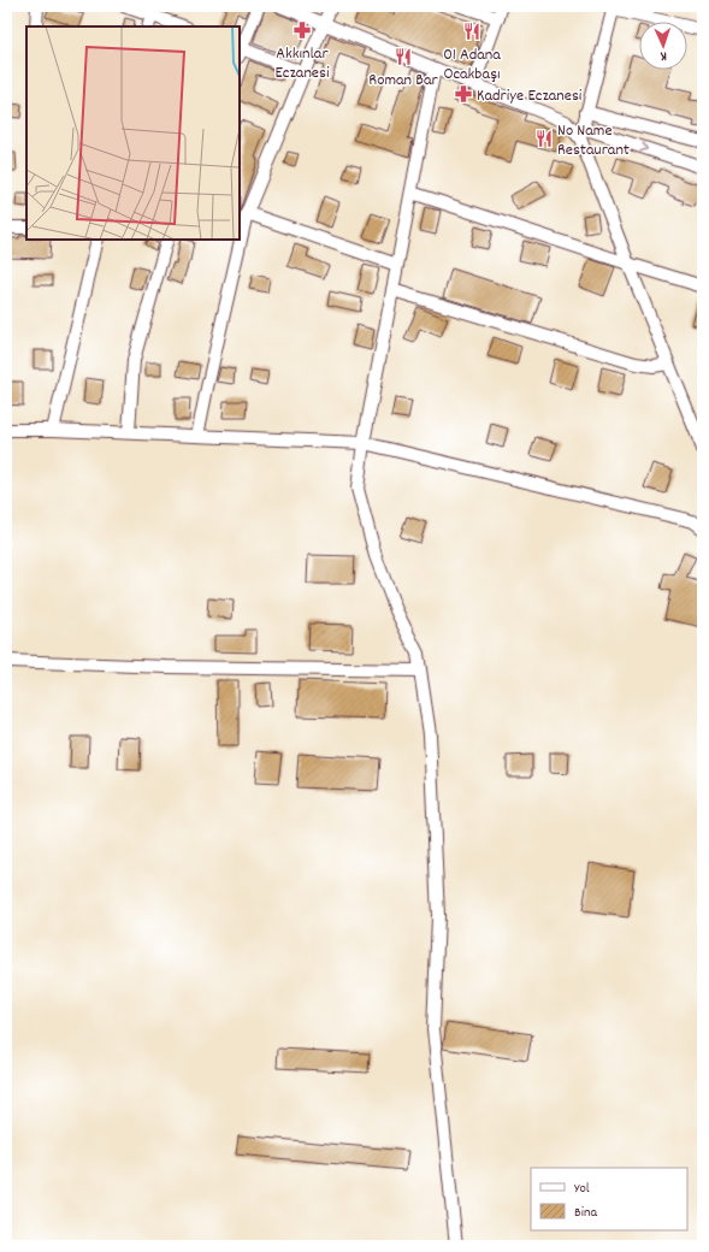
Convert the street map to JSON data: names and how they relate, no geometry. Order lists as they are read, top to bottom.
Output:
{
  "places": {
    "pharmacy": ["Akkınlar Eczanesi", "Kadriye Eczanesi"],
    "restaurant": ["01 Adana Ocakbaşı", "Roman Bar", "No Name Restaurant"]
  },
  "legend": ["Yol", "Bina"],
  "north": "bottom"
}
